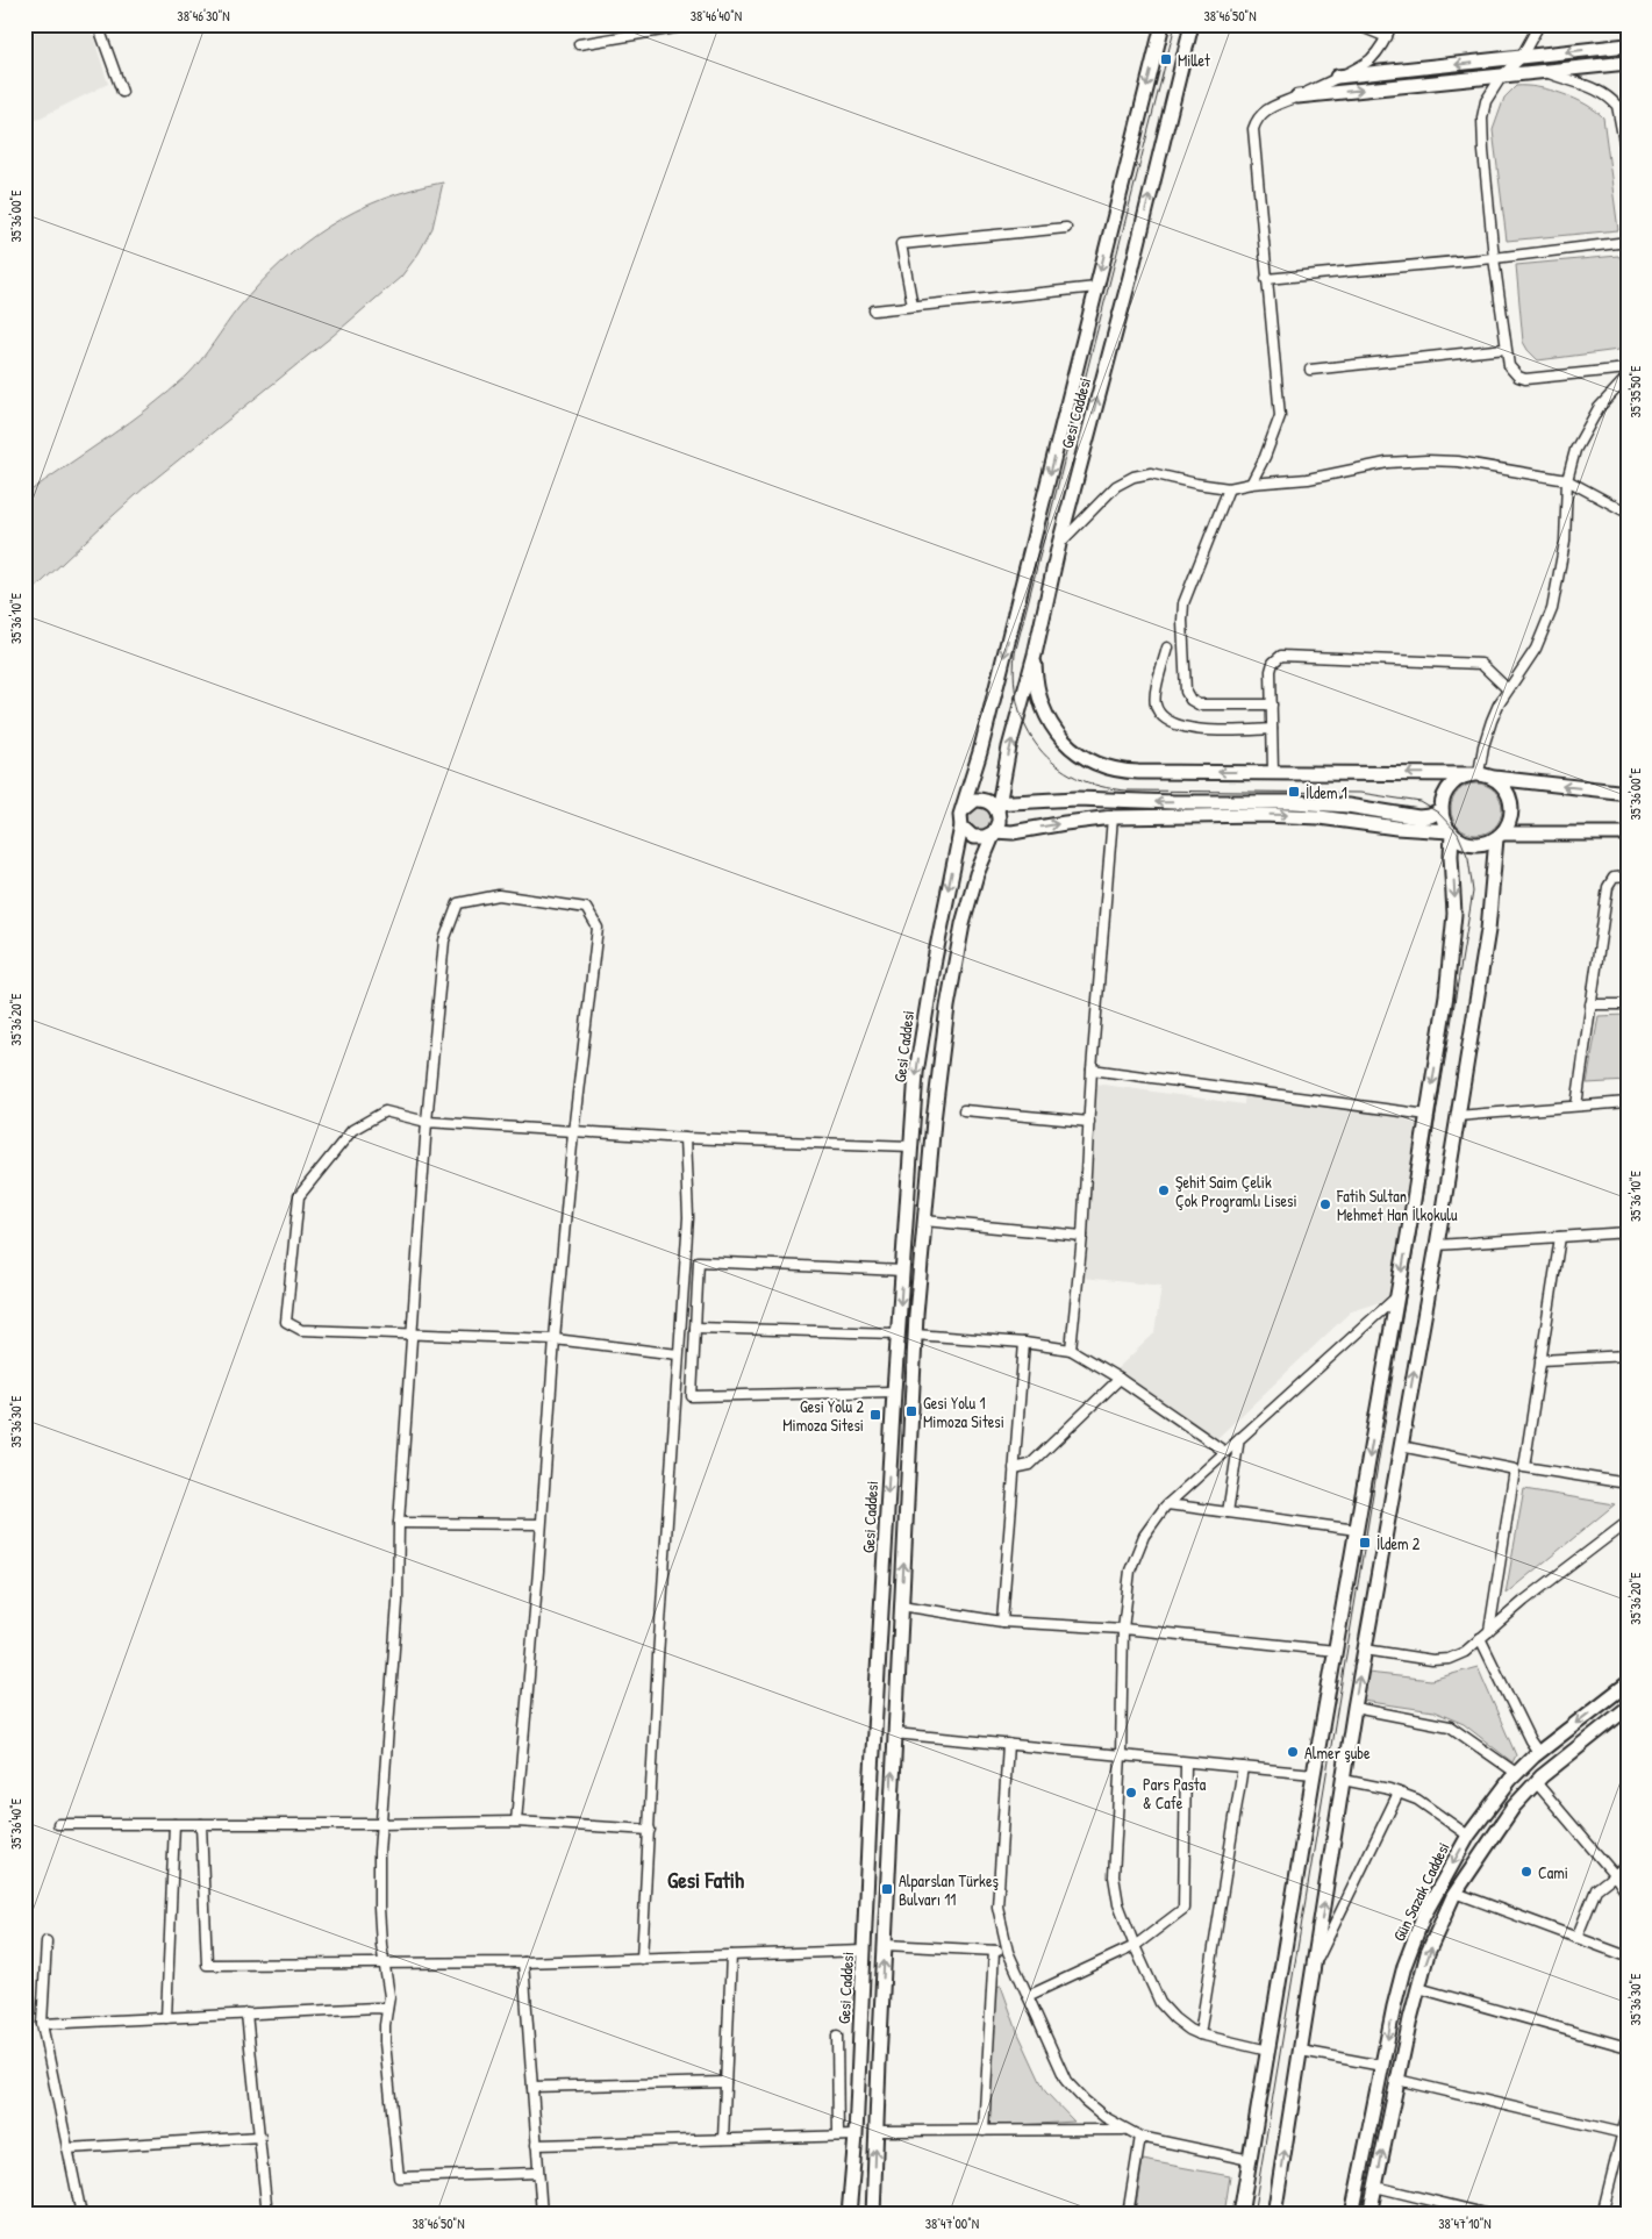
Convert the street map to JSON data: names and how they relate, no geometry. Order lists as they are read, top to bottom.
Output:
{
  "streets": {
    "street": ["Gesi Caddesi", "Gün Sazak Caddesi"]
  },
  "districts": ["Gesi Fatih"],
  "places": {
    "transit": [
      "Millet",
      "İldem 1",
      "Gesi Yolu 1 Mimoza Sitesi",
      "Gesi Yolu 2 Mimoza Sitesi",
      "İldem 2",
      "Alparslan Türkeş Bulvarı 11"
    ],
    "other": [
      "Şehit Saim Çelik Çok Programlı Lisesi",
      "Fatih Sultan Mehmet Han İlkokulu",
      "Almer şube",
      "Pars Pasta & Cafe",
      "Cami"
    ]
  },
  "coordinates": [
    "38°46'30\"N",
    "38°46'40\"N",
    "38°46'50\"N",
    "35°36'00\"E",
    "35°35'50\"E",
    "35°36'10\"E",
    "35°36'20\"E",
    "35°36'30\"E",
    "35°36'40\"E",
    "38°47'00\"N",
    "38°47'10\"N"
  ]
}
